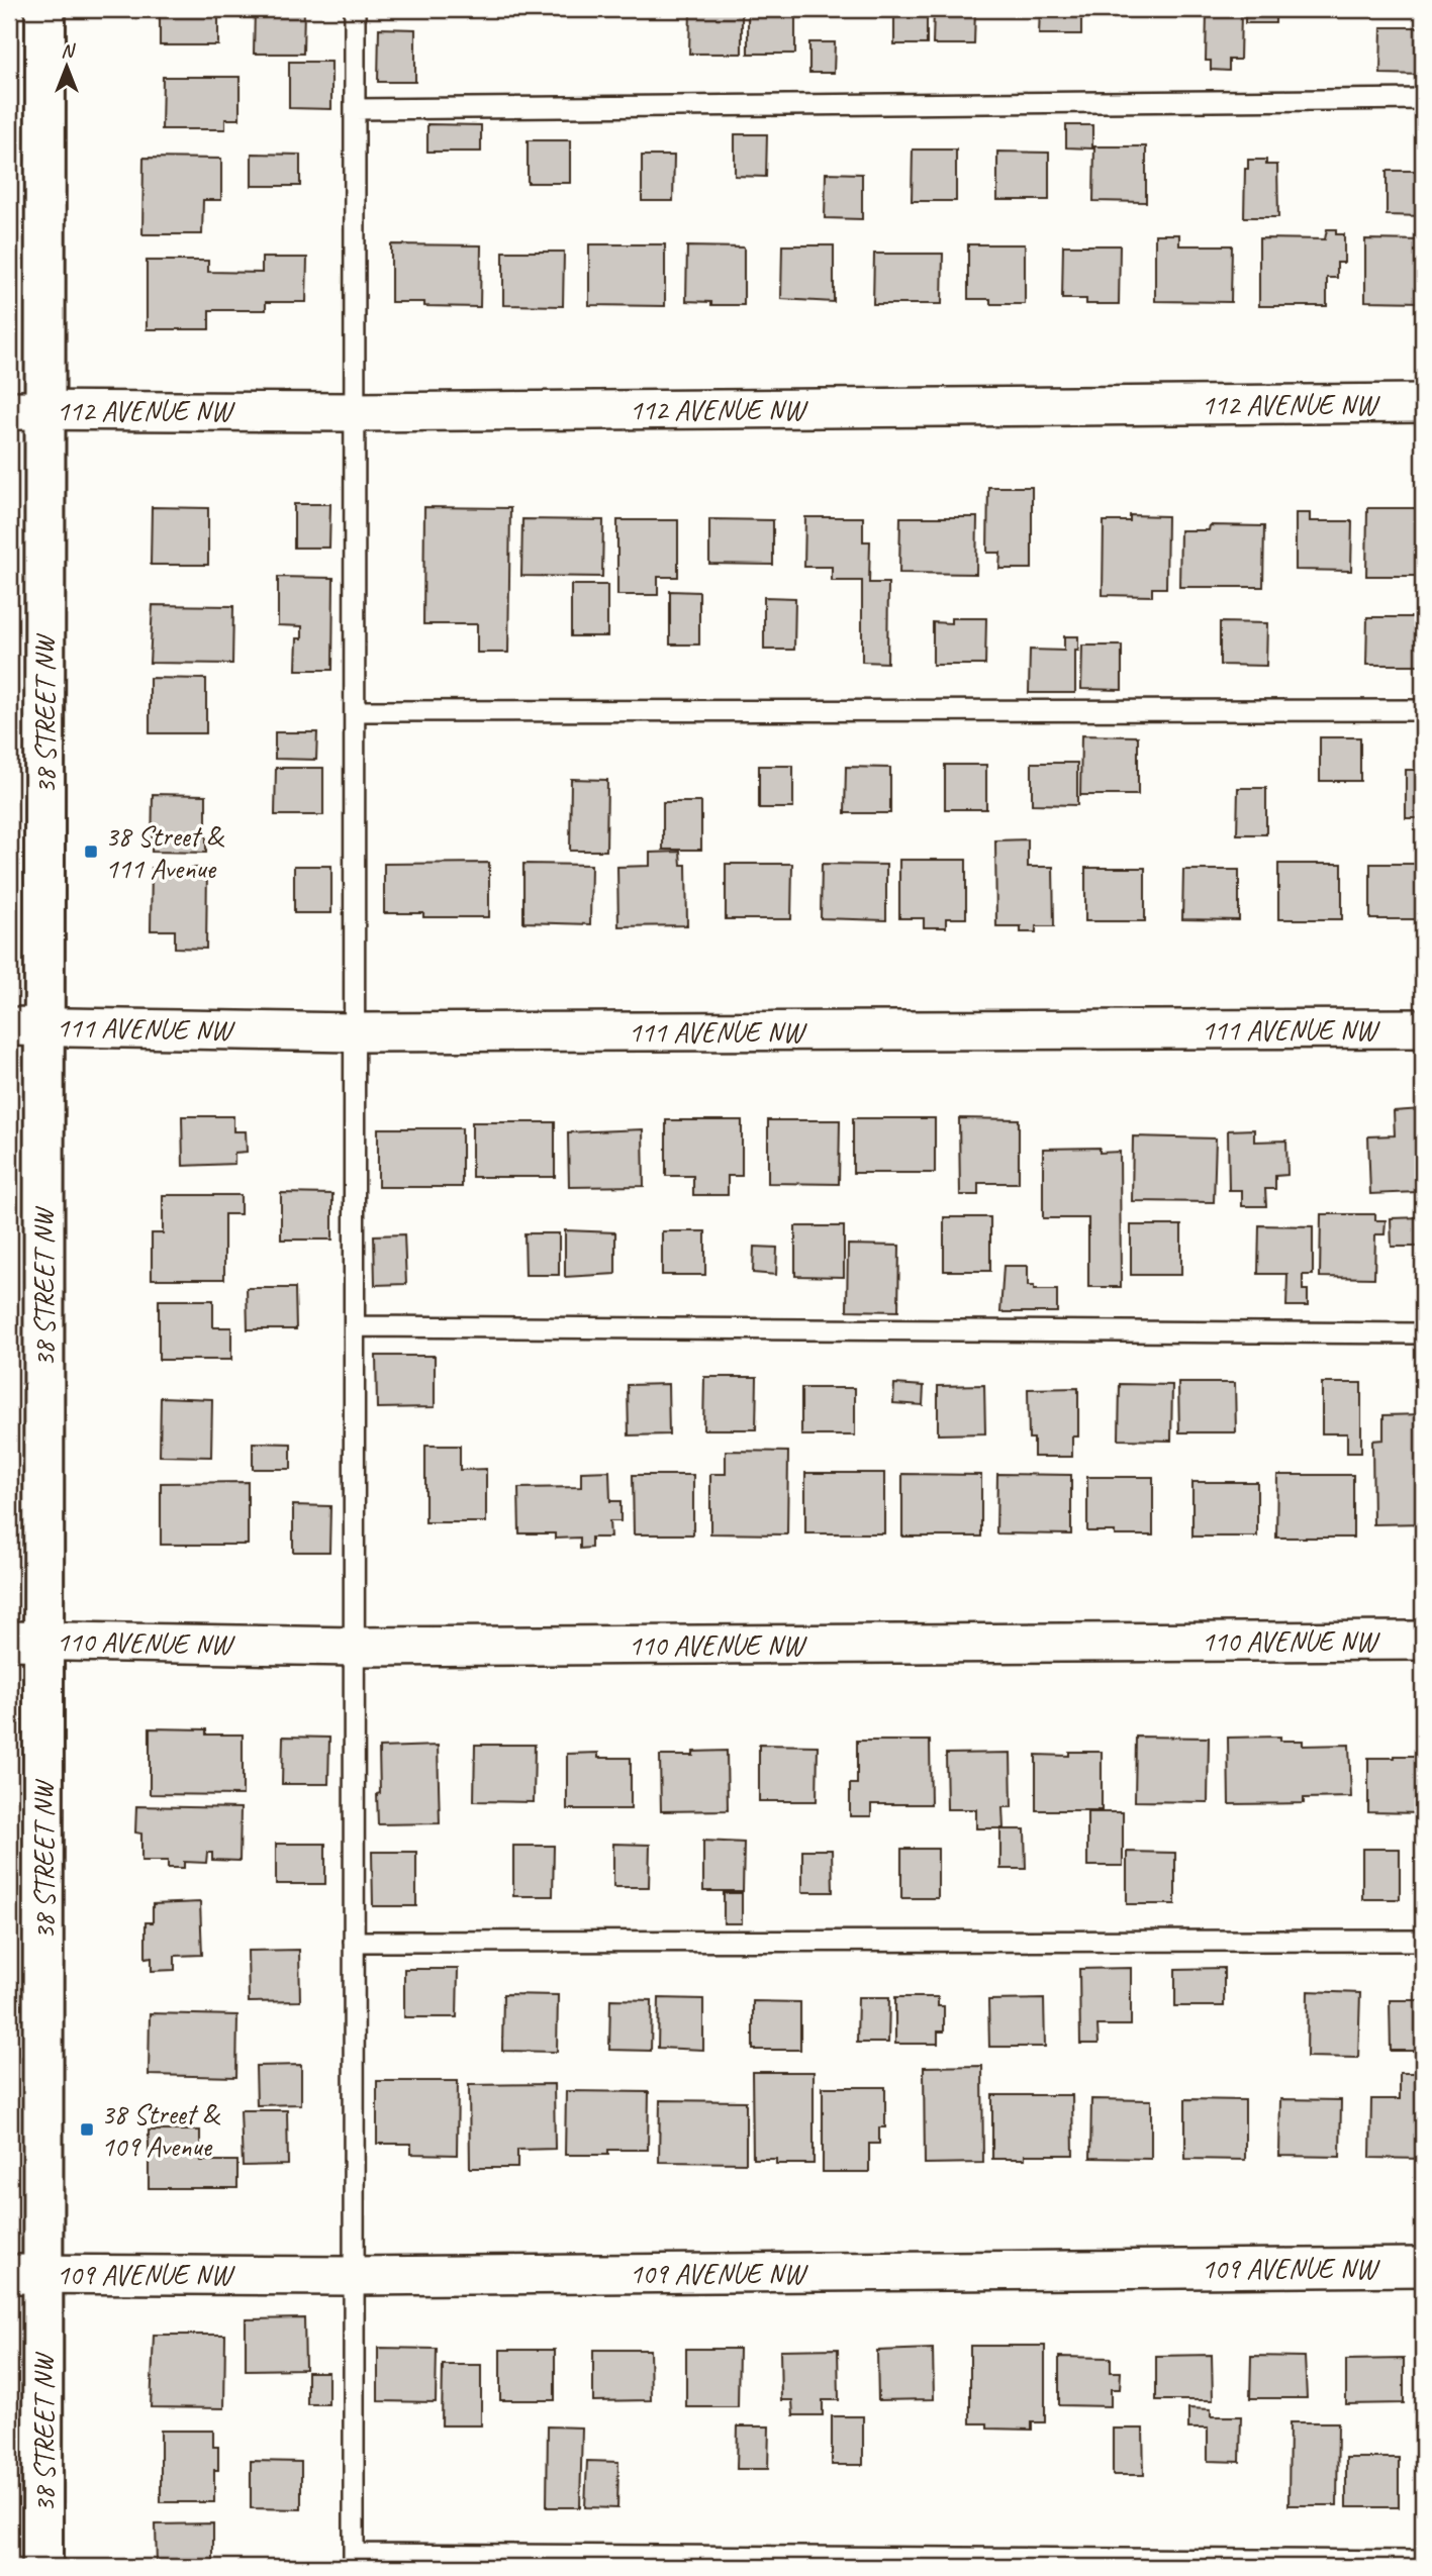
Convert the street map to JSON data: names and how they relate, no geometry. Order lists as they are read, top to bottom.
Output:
{
  "streets": {
    "street": [
      "112 AVENUE NW",
      "38 STREET NW",
      "111 AVENUE NW",
      "110 AVENUE NW",
      "109 AVENUE NW"
    ]
  },
  "crossings": [
    ["112 AVENUE NW", "38 STREET NW"],
    ["38 STREET NW", "111 AVENUE NW"],
    ["38 STREET NW", "110 AVENUE NW"],
    ["38 STREET NW", "109 AVENUE NW"]
  ],
  "places": {
    "transit": ["38 Street & 111 Avenue", "38 Street & 109 Avenue"]
  },
  "north": "top"
}
